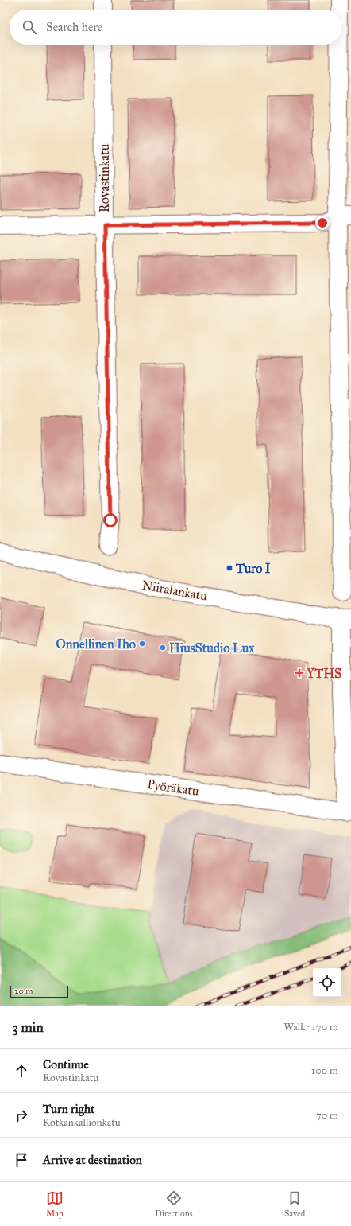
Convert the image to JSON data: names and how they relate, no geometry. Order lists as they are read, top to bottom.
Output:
{
  "streets": {
    "street": ["Rovastinkatu", "Niiralankatu", "Pyöräkatu"]
  },
  "crossings": [
    ["Niiralankatu", "Pyöräkatu"]
  ],
  "places": {
    "transit": ["Turo I"],
    "other": ["Onnellinen Iho", "HiusStudio Lux"],
    "health": ["YTHS"]
  },
  "scale_bar": "20 m",
  "page": {
    "search": "Search here",
    "scale": "20 m",
    "heading": ["3 min", "Walk · 170 m"],
    "list": [
      ["Continue", "Rovastinkatu", "100 m"],
      ["Turn right", "Kotkankallionkatu", "70 m"],
      "Arrive at destination"
    ],
    "nav": ["Map", "Directions", "Saved"]
  }
}
